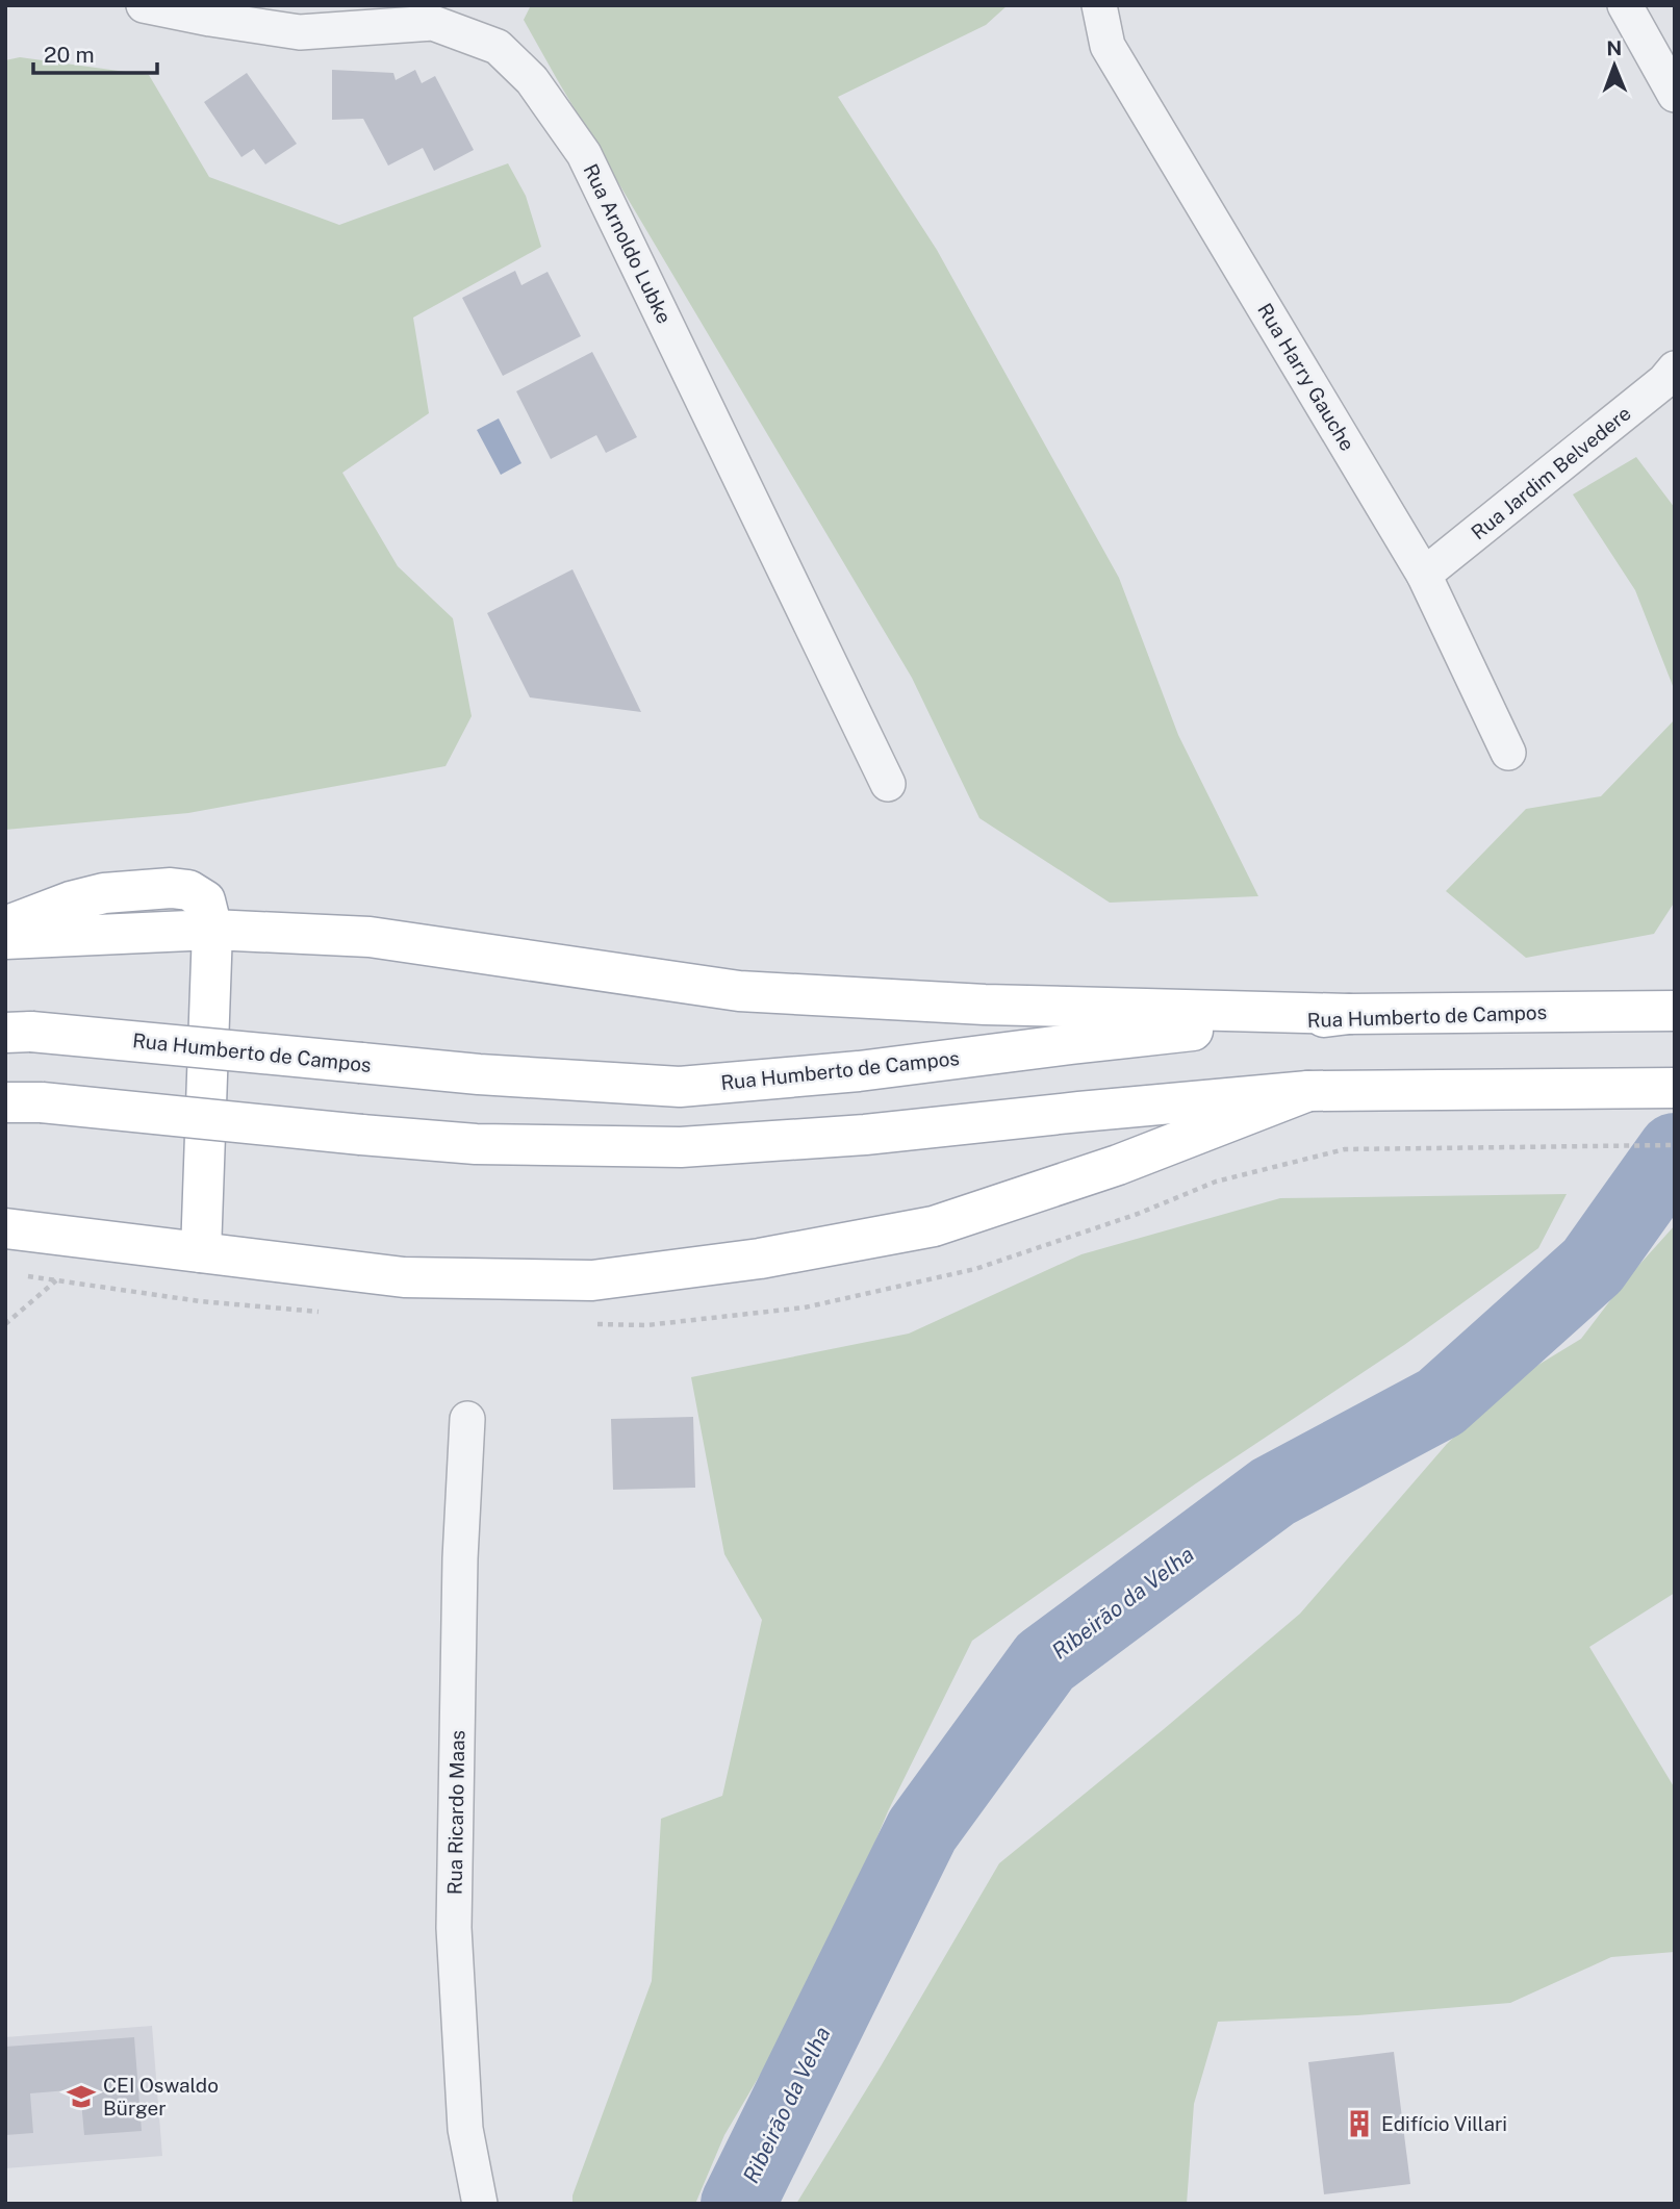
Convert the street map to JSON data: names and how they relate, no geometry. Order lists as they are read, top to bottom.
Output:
{
  "streets": {
    "main road": ["Rua Humberto de Campos"],
    "street": [
      "Rua Arnoldo Lubke",
      "Rua Harry Gauche",
      "Rua Jardim Belvedere",
      "Rua Ricardo Maas"
    ]
  },
  "crossings": [
    ["Rua Harry Gauche", "Rua Jardim Belvedere"]
  ],
  "water": ["Ribeirão da Velha"],
  "places": {
    "school or university": ["CEI Oswaldo Bürger"],
    "building": ["Edifício Villari"]
  },
  "scale_bar": "20 m",
  "north": "top"
}
